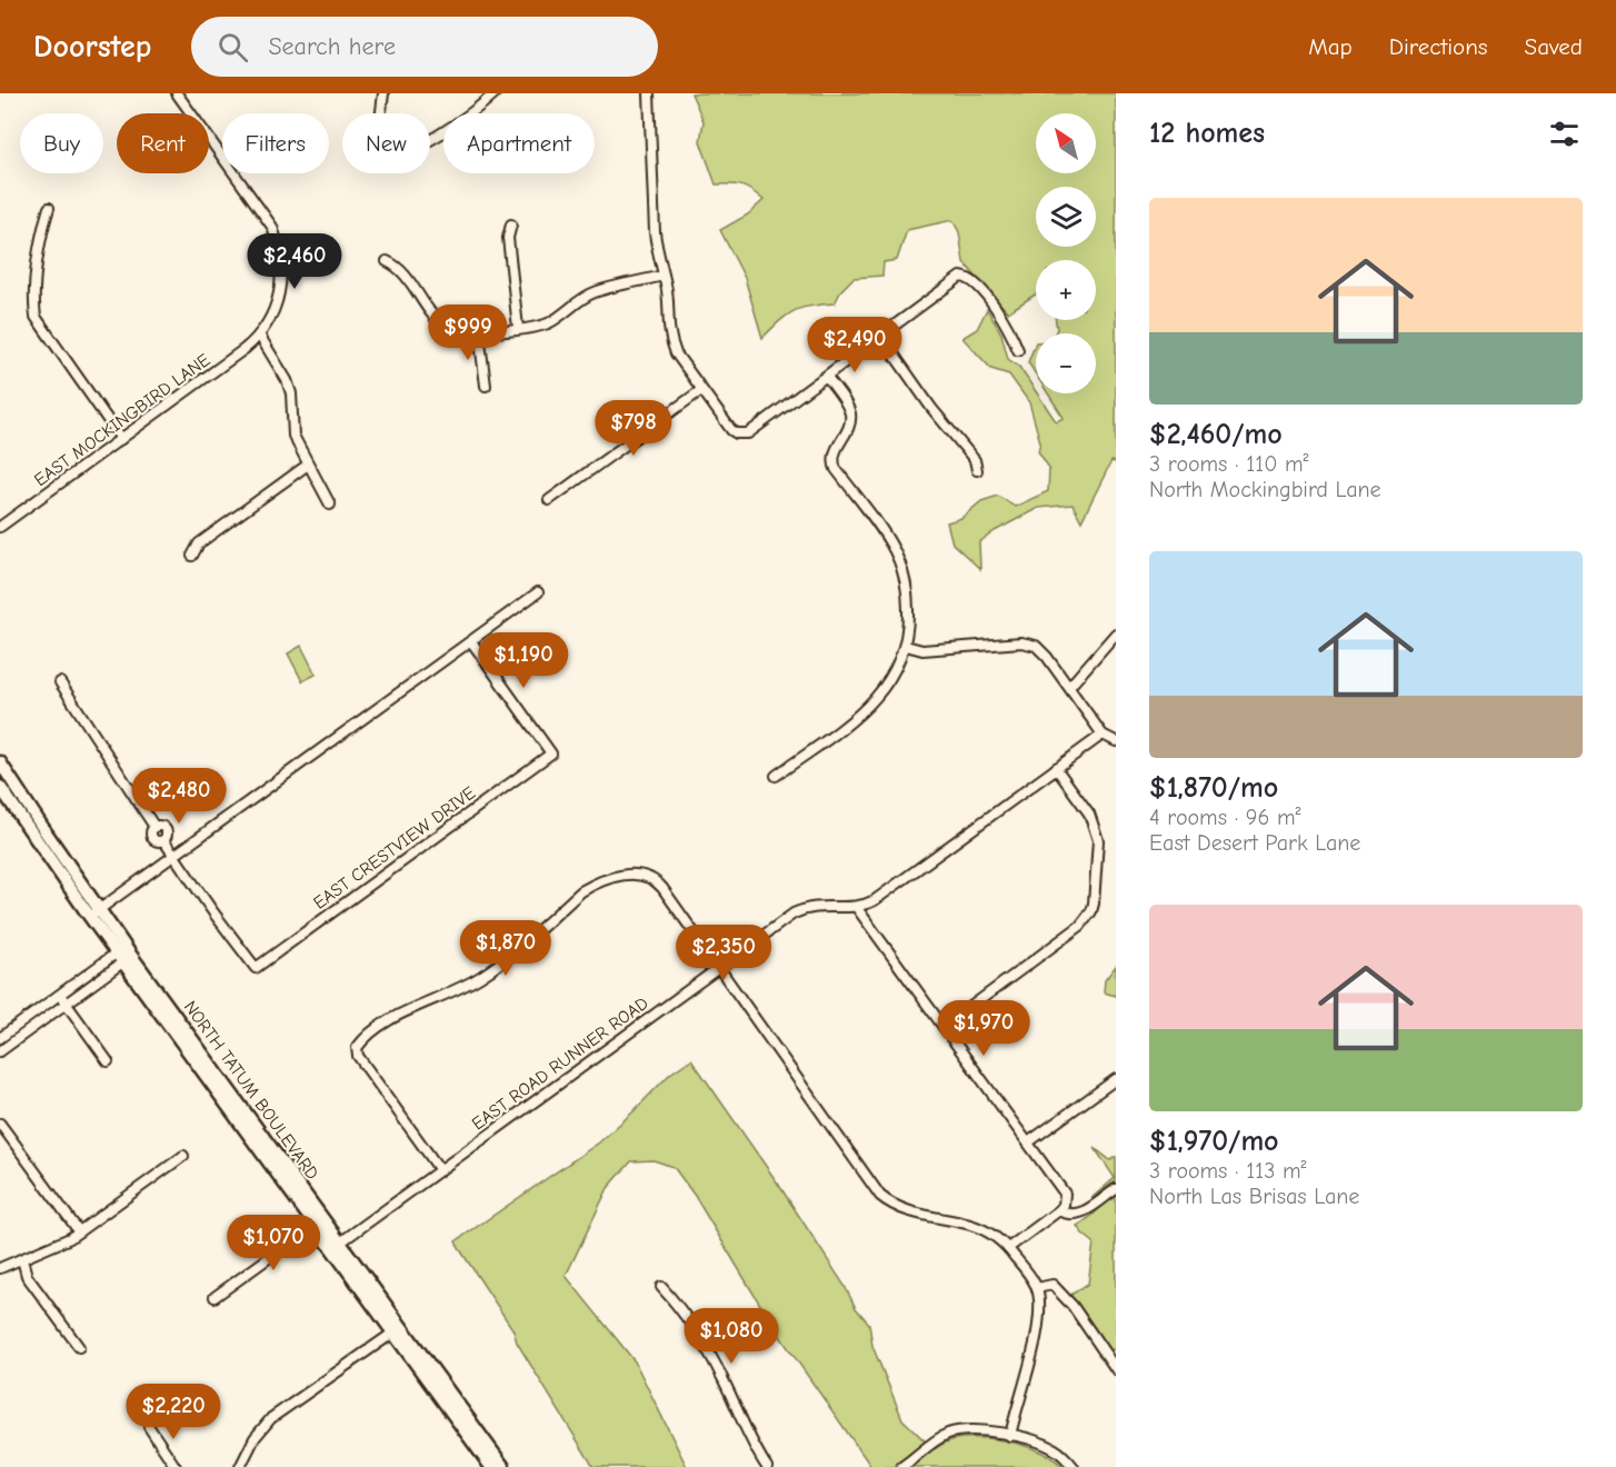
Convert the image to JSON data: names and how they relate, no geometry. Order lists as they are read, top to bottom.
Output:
{
  "streets": {
    "main road": ["NORTH TATUM BOULEVARD"],
    "street": ["EAST MOCKINGBIRD LANE", "EAST CRESTVIEW DRIVE", "EAST ROAD RUNNER ROAD"]
  },
  "crossings": [
    ["EAST ROAD RUNNER ROAD", "NORTH TATUM BOULEVARD"]
  ],
  "north": "top left",
  "page": {
    "header": "Doorstep",
    "search": "Search here",
    "nav": ["Map", "Directions", "Saved"],
    "heading": "12 homes",
    "map_buttons": ["+", "−"],
    "chip": [
      "Buy",
      "Rent",
      "Filters",
      "New",
      "Apartment"
    ],
    "list": [
      {
        "name": "$2,460/mo",
        "note": "3 rooms · 110 m² · North Mockingbird Lane"
      },
      {
        "name": "$1,870/mo",
        "note": "4 rooms · 96 m² · East Desert Park Lane"
      },
      {
        "name": "$1,970/mo",
        "note": "3 rooms · 113 m² · North Las Brisas Lane"
      }
    ],
    "price": [
      "$2,460",
      "$999",
      "$2,490",
      "$798",
      "$1,190",
      "$2,480",
      "$1,870",
      "$2,350",
      "$1,970",
      "$1,070",
      "$1,080",
      "$2,220"
    ]
  }
}
